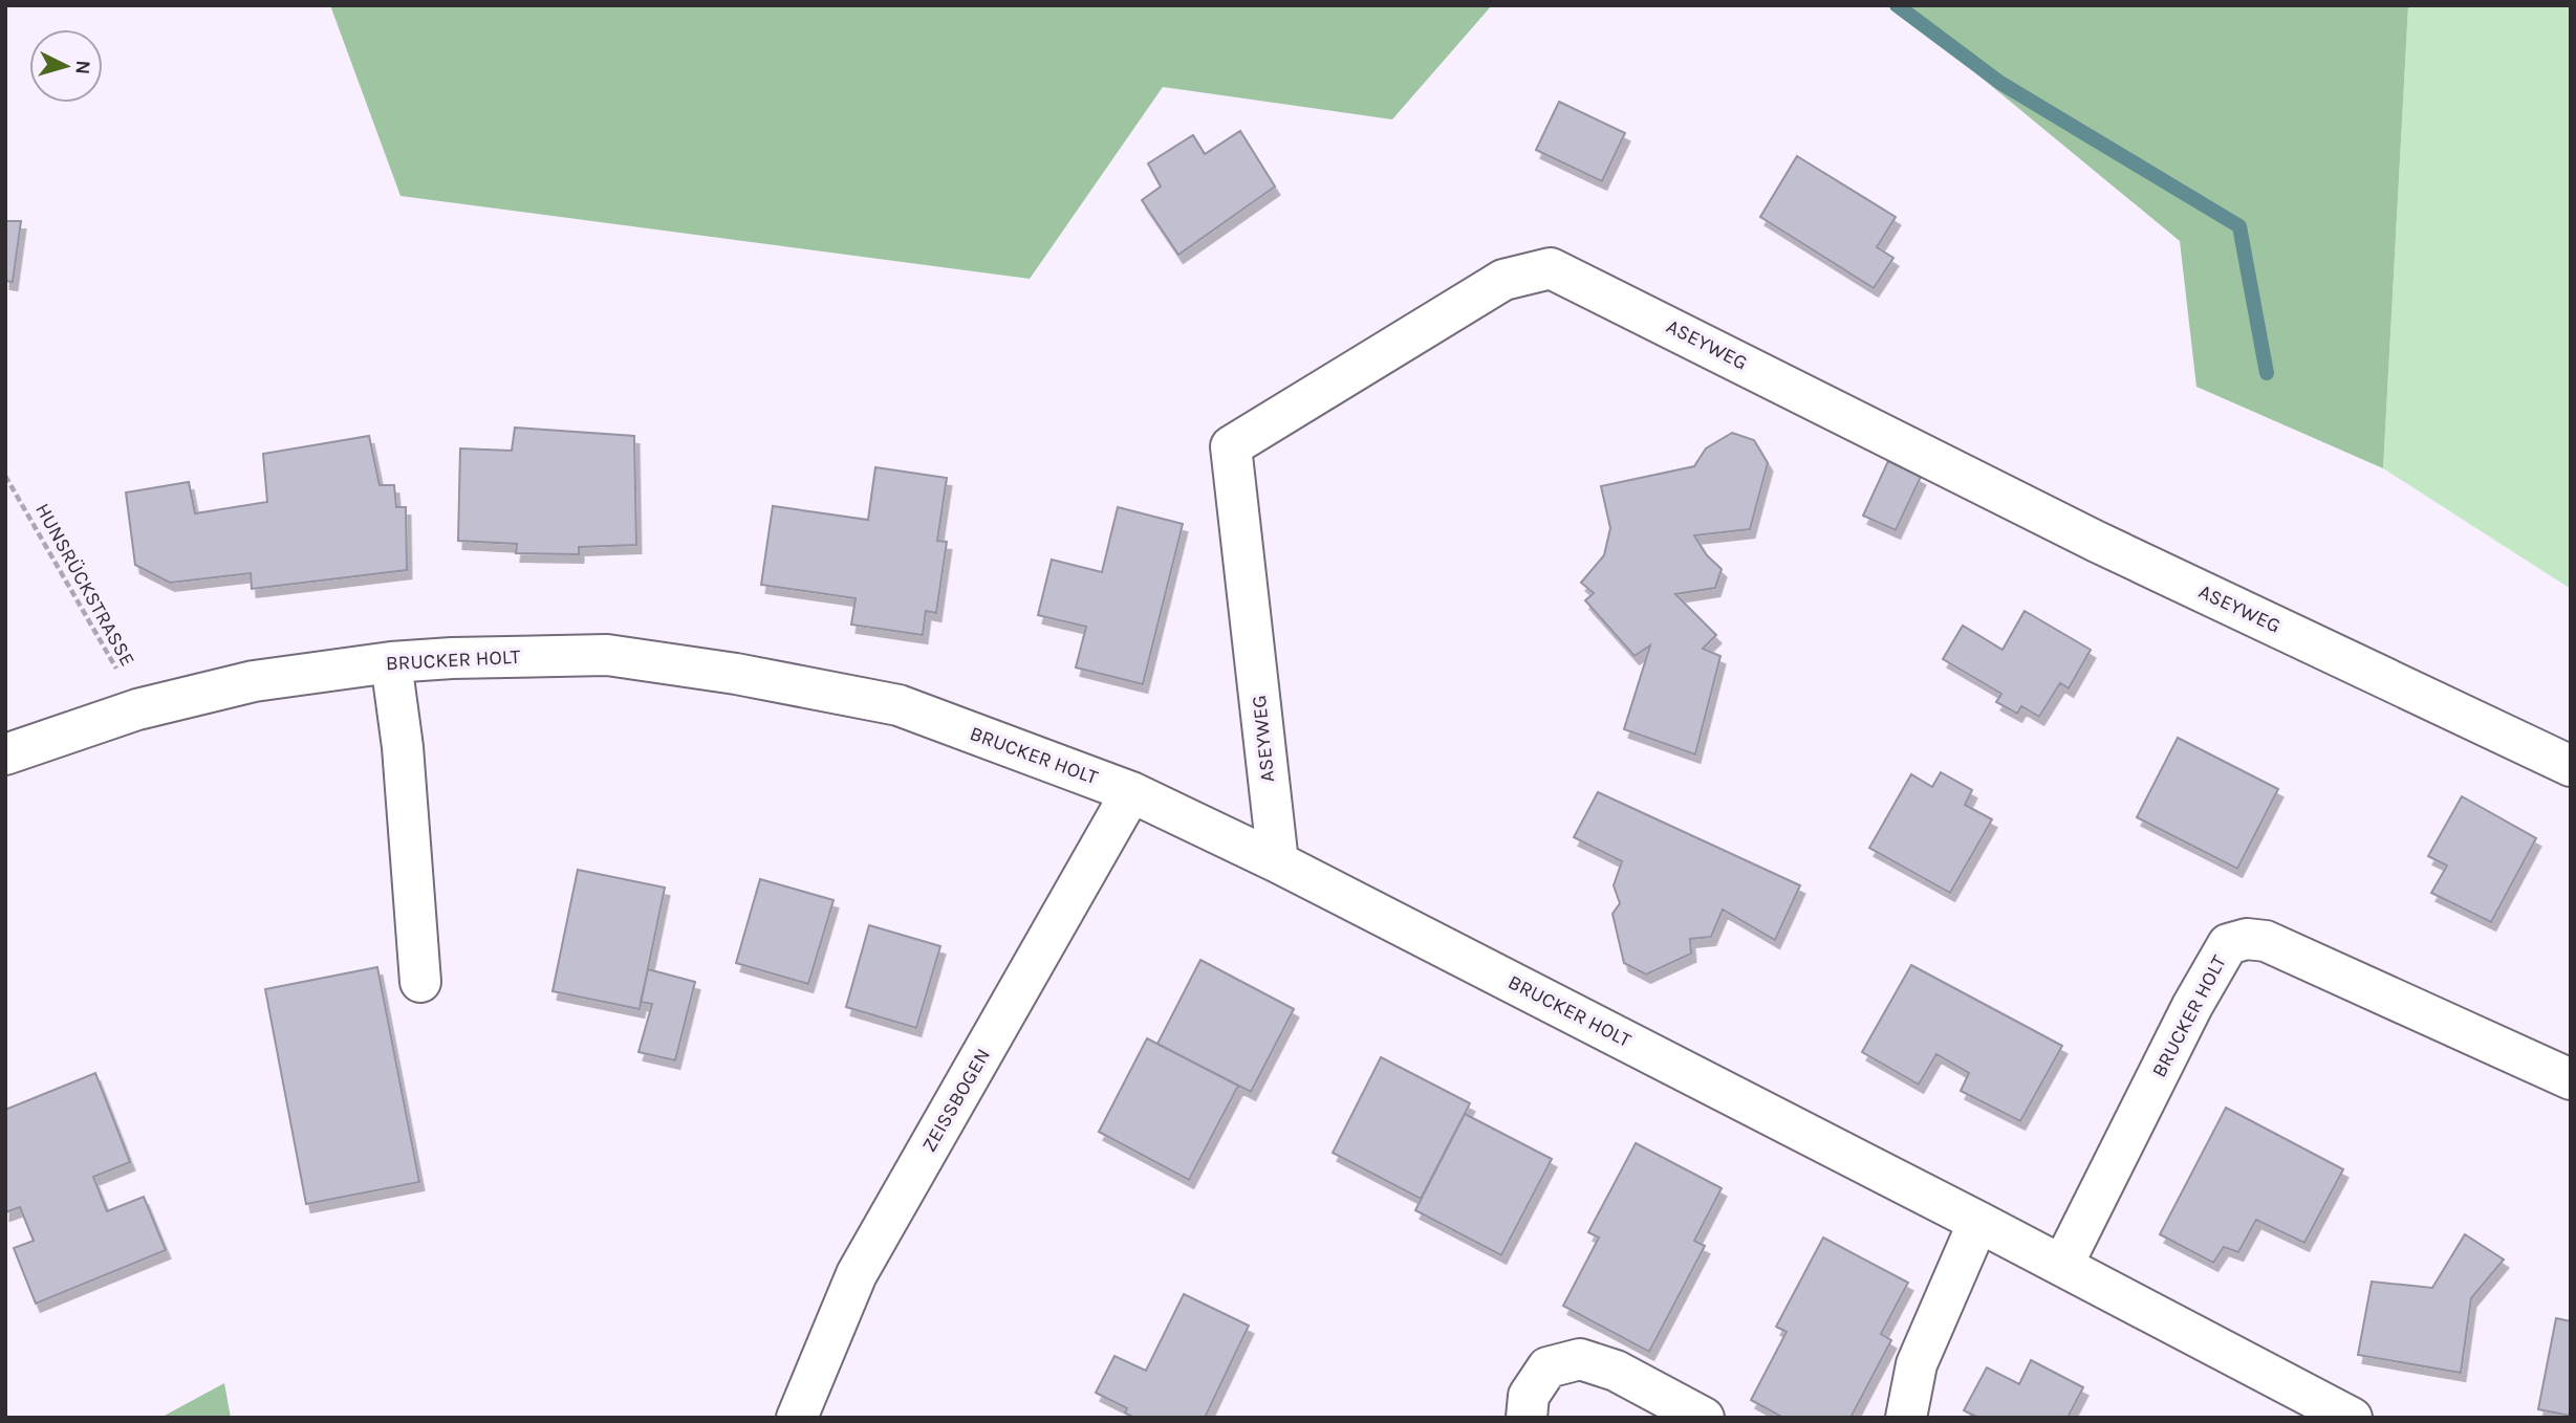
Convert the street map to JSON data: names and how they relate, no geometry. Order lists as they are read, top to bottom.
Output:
{
  "streets": {
    "street": ["ASEYWEG", "BRUCKER HOLT", "ZEISSBOGEN"],
    "path": ["HUNSRÜCKSTRASSE"]
  },
  "crossings": [
    ["ASEYWEG", "BRUCKER HOLT"],
    ["HUNSRÜCKSTRASSE", "BRUCKER HOLT"],
    ["BRUCKER HOLT", "ZEISSBOGEN"]
  ],
  "north": "right"
}
